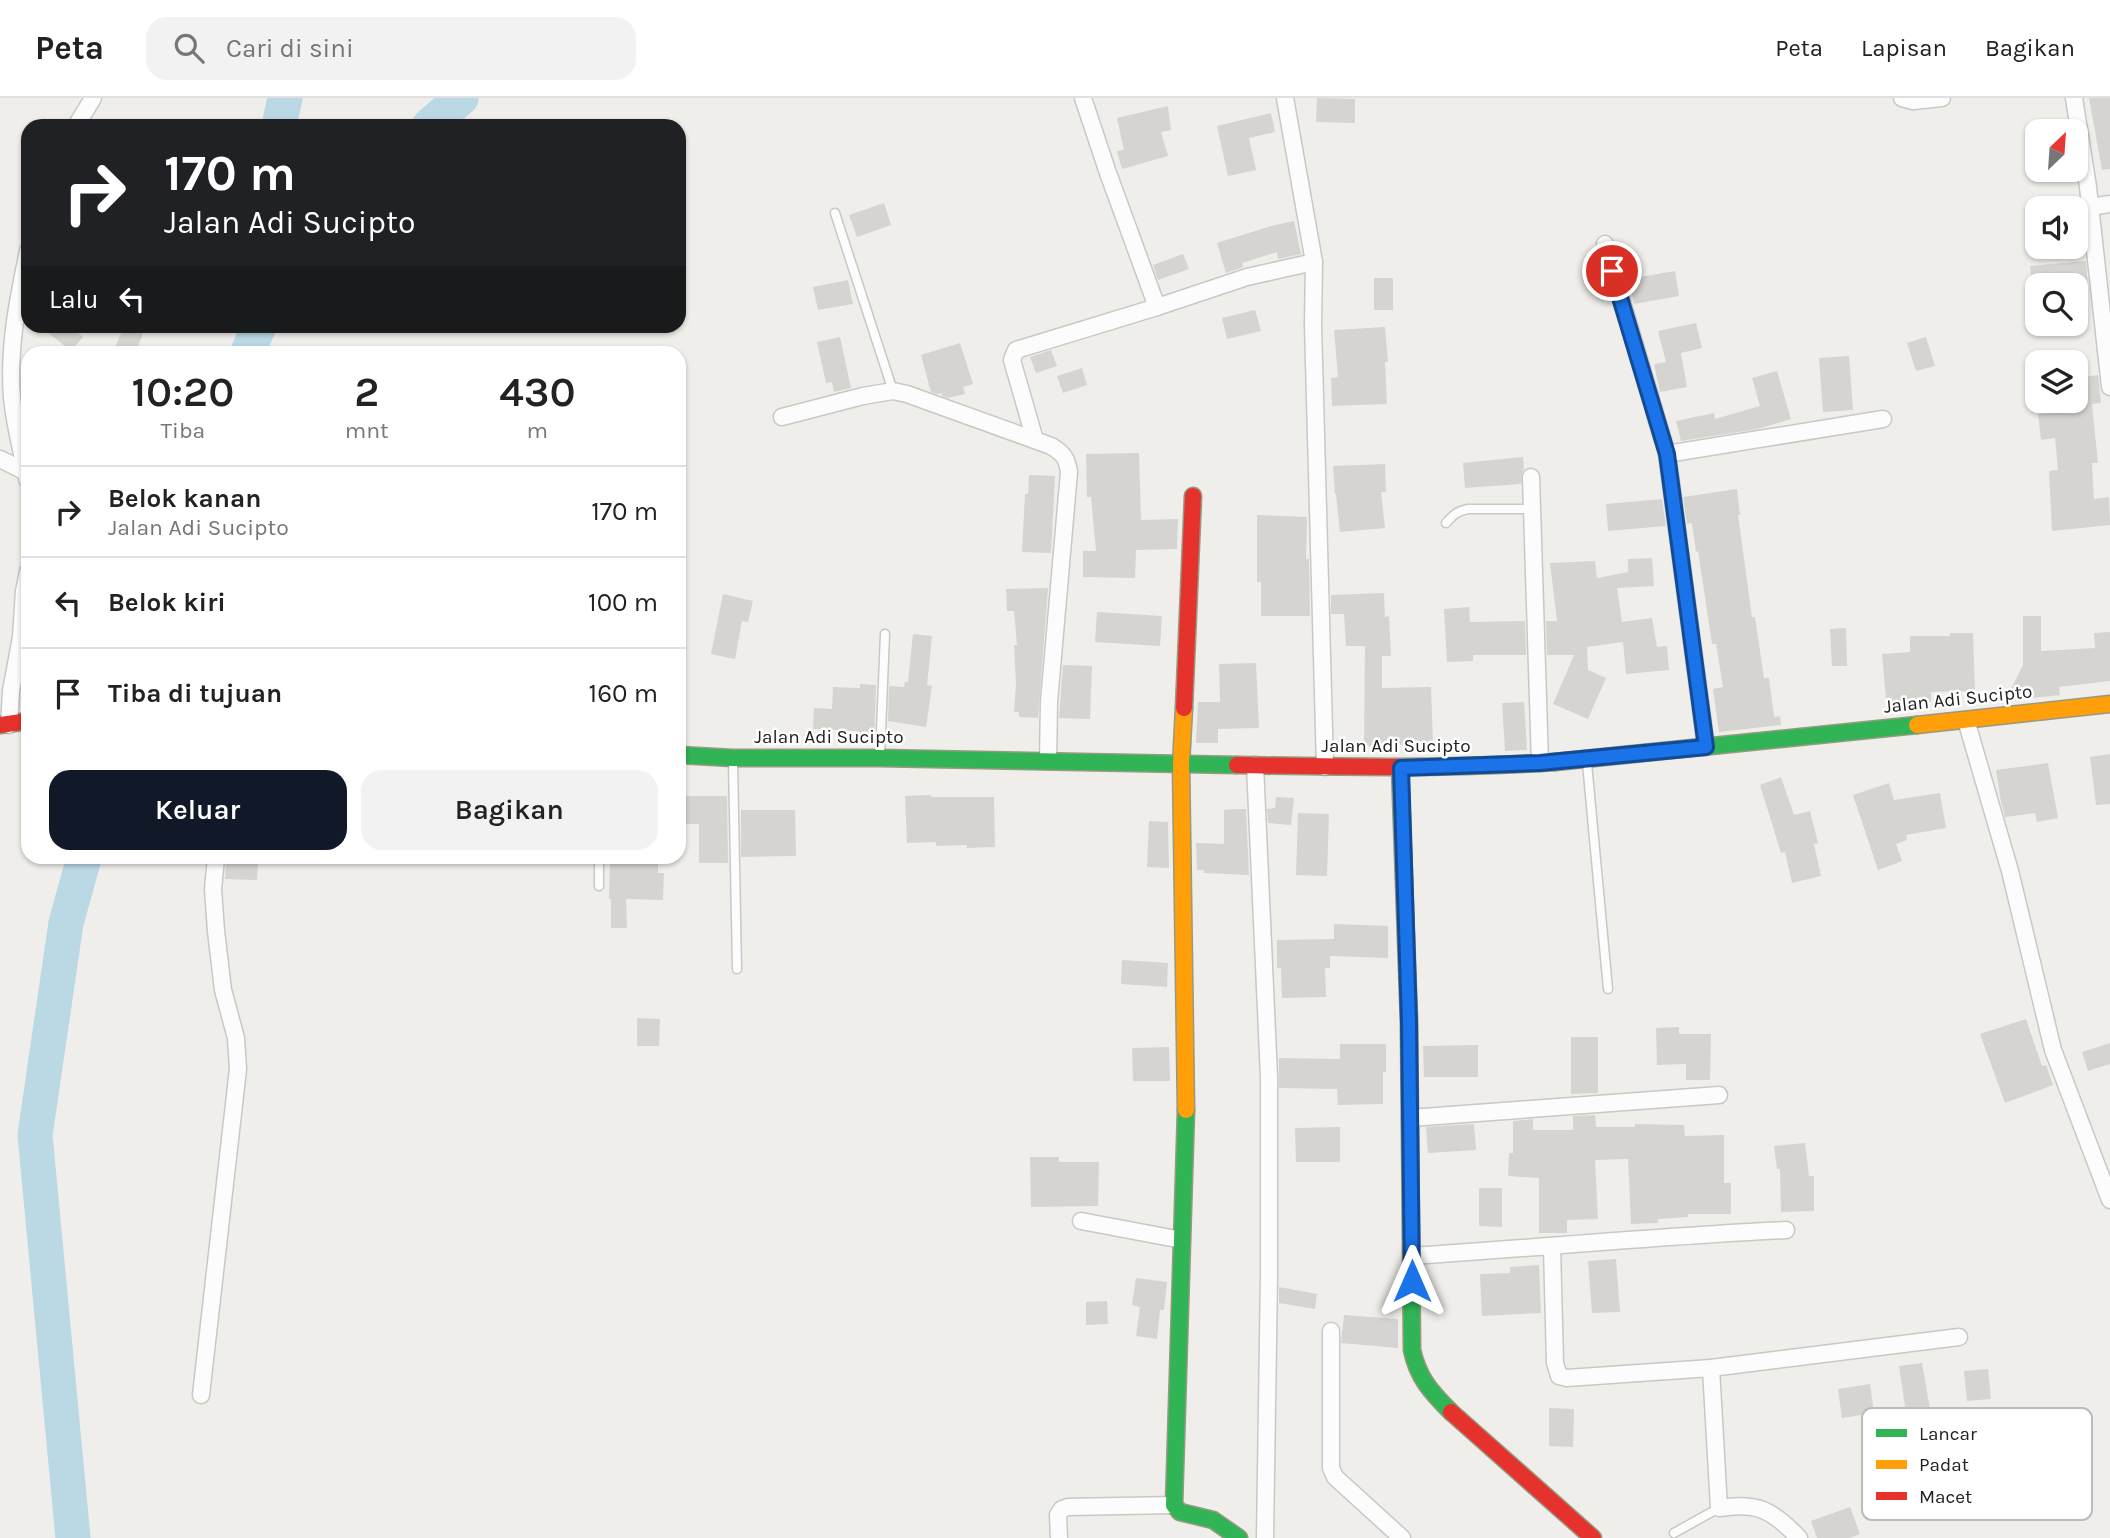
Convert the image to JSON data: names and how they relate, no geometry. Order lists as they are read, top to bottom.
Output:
{
  "streets": {
    "street": ["Jalan Adi Sucipto"]
  },
  "legend": ["Lancar", "Padat", "Macet"],
  "north": "top right",
  "page": {
    "header": "Peta",
    "search": "Cari di sini",
    "nav": ["Peta", "Lapisan", "Bagikan"],
    "turn": ["170 m", "Jalan Adi Sucipto"],
    "then": "Lalu",
    "eta": [
      "10:20",
      "Tiba",
      "2",
      "mnt",
      "430",
      "m"
    ],
    "list": [
      {
        "name": "Belok kanan",
        "note": "Jalan Adi Sucipto",
        "value": "170 m"
      },
      {
        "name": "Belok kiri",
        "value": "100 m"
      },
      {
        "name": "Tiba di tujuan",
        "value": "160 m"
      }
    ],
    "buttons": ["Keluar", "Bagikan"]
  }
}
